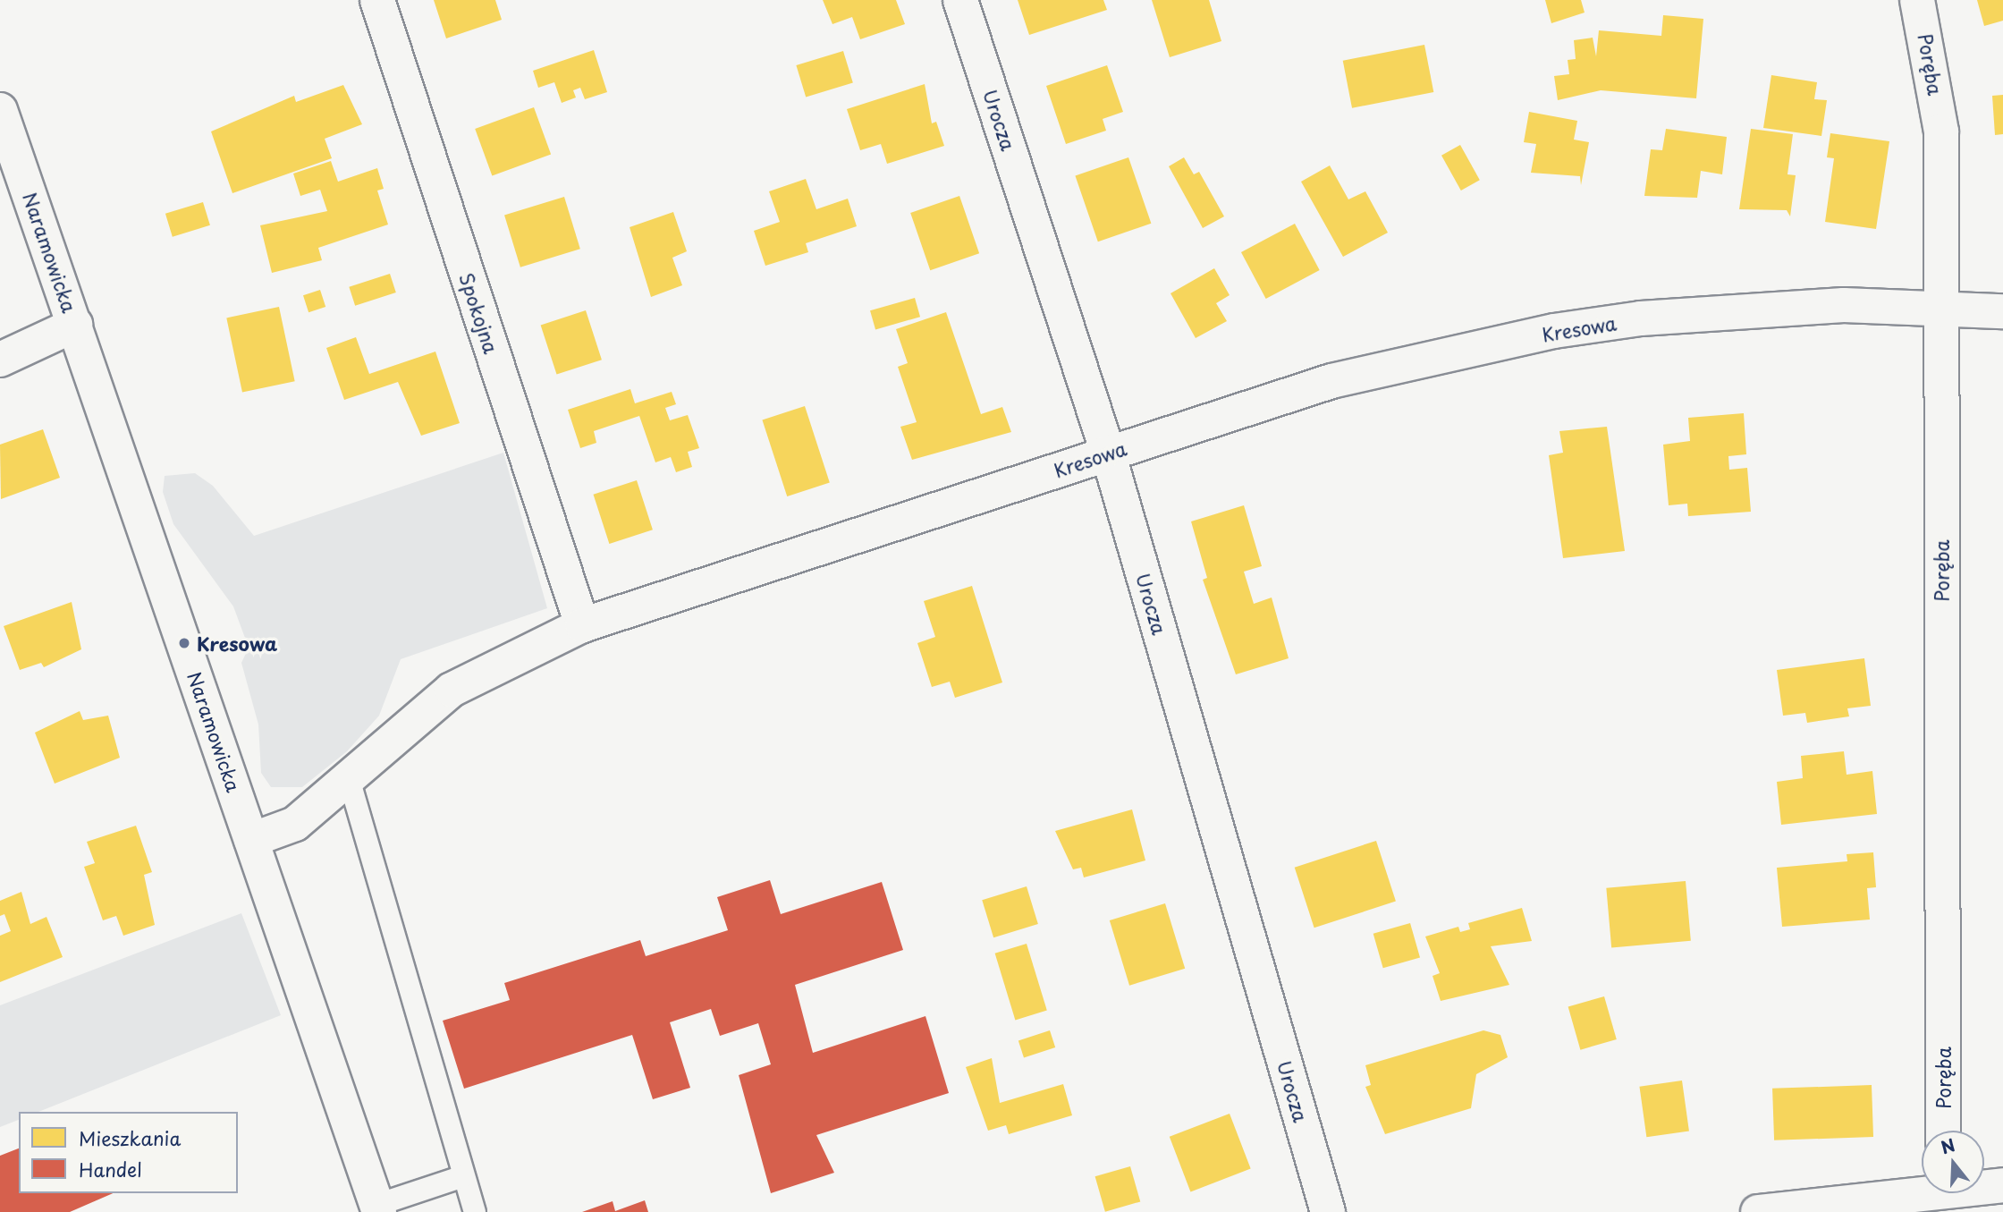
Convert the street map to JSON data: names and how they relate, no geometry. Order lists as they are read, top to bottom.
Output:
{
  "streets": {
    "street": [
      "Poręba",
      "Urocza",
      "Naramowicka",
      "Spokojna",
      "Kresowa"
    ]
  },
  "crossings": [
    ["Poręba", "Kresowa"],
    ["Urocza", "Kresowa"],
    ["Naramowicka", "Kresowa"],
    ["Spokojna", "Kresowa"]
  ],
  "places": ["Kresowa"],
  "legend": ["Mieszkania", "Handel"],
  "north": "top"
}
